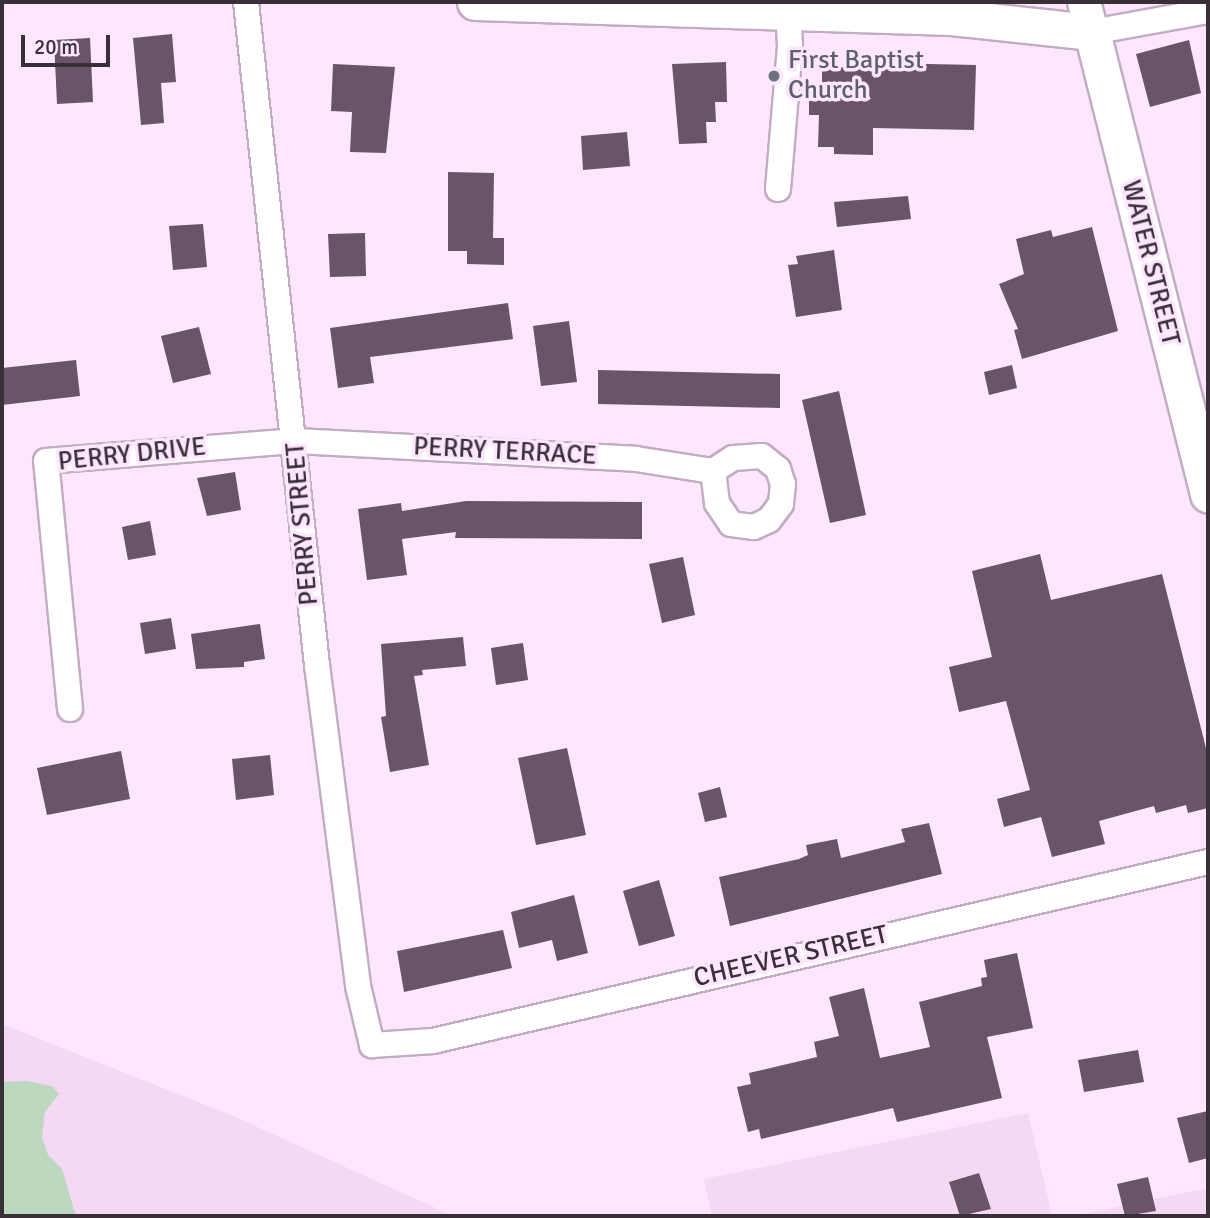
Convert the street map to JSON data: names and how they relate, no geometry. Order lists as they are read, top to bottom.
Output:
{
  "streets": {
    "main road": ["WATER STREET"],
    "street": [
      "PERRY TERRACE",
      "PERRY DRIVE",
      "PERRY STREET",
      "CHEEVER STREET"
    ]
  },
  "crossings": [
    ["PERRY TERRACE", "PERRY DRIVE"],
    ["PERRY TERRACE", "PERRY STREET"],
    ["PERRY DRIVE", "PERRY STREET"],
    ["PERRY STREET", "CHEEVER STREET"]
  ],
  "places": ["First Baptist Church"],
  "scale_bar": "20 m"
}
